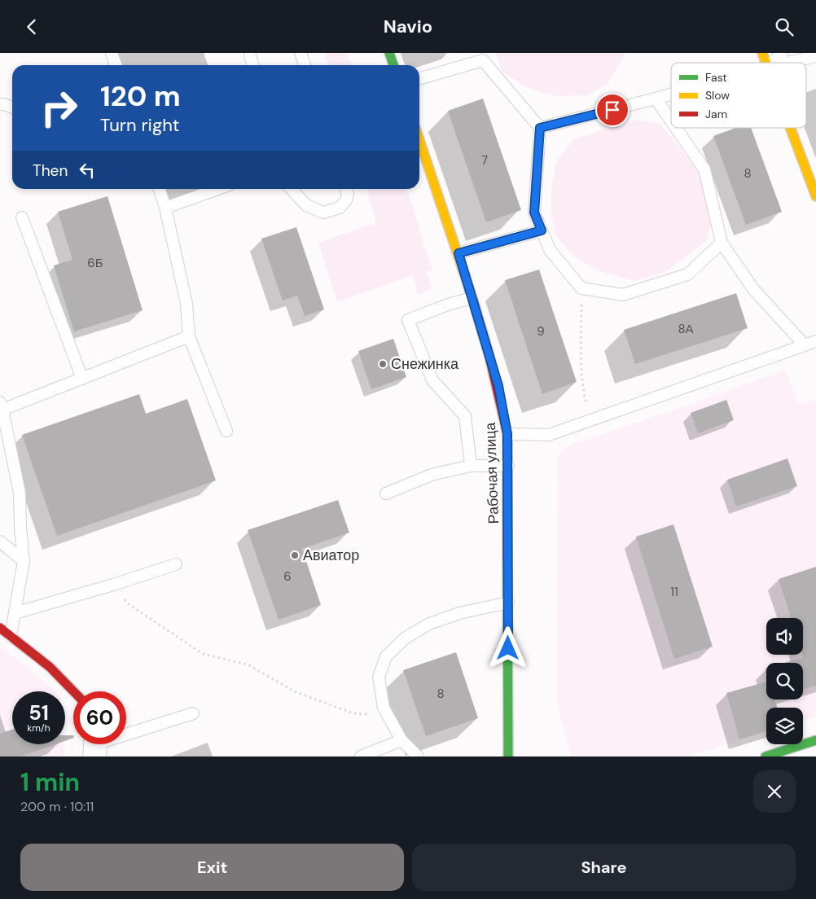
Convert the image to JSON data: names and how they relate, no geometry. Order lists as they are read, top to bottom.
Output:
{
  "streets": {
    "main road": ["Рабочая улица"]
  },
  "places": ["Снежинка", "Авиатор"],
  "house_numbers": [
    "7",
    "8",
    "6Б",
    "8А",
    "9",
    "6",
    "11",
    "8"
  ],
  "legend": ["Fast", "Slow", "Jam"],
  "page": {
    "header": "Navio",
    "turn": ["120 m", "Turn right"],
    "then": "Then",
    "speed": "51 km/h",
    "limit": "60",
    "heading": ["1 min", "200 m · 10:11"],
    "buttons": ["Exit", "Share"]
  }
}
